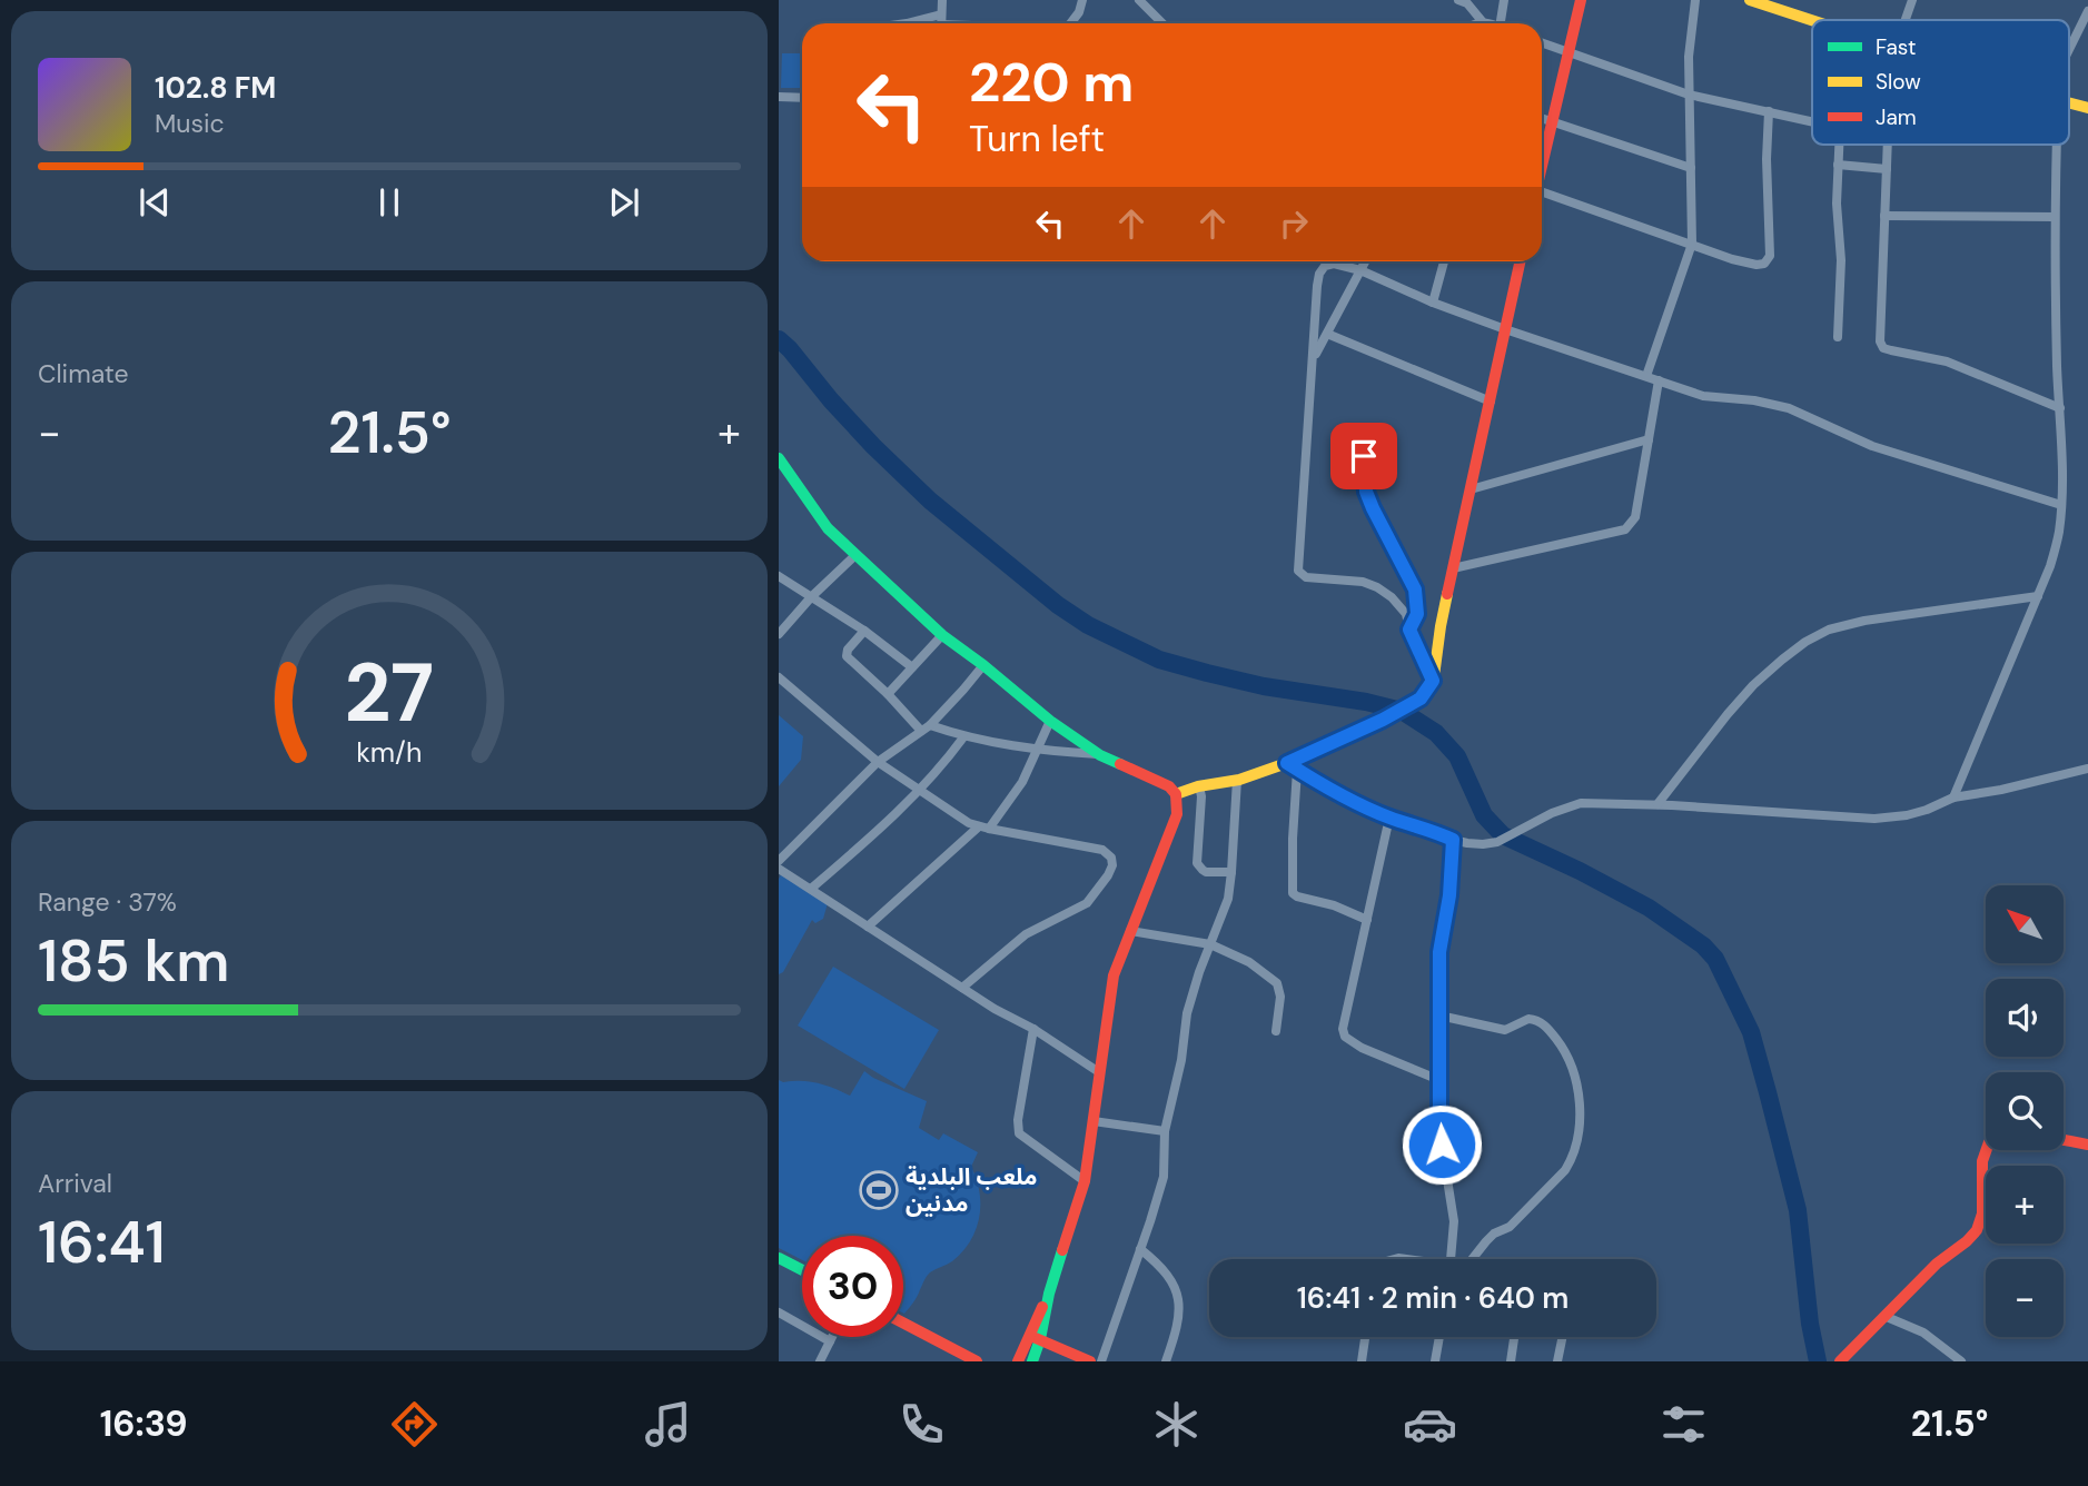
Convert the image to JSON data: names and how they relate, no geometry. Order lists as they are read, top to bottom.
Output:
{
  "places": {
    "sports": ["ملعب البلدية مدنين"]
  },
  "legend": ["Fast", "Slow", "Jam"],
  "north": "top left",
  "page": {
    "turn": ["220 m", "Turn left"],
    "song": ["102.8 FM", "Music"],
    "tile": [
      "Climate",
      ["Range · 37%", "185 km"],
      ["Arrival", "16:41"]
    ],
    "heat": ["−", "21.5°", "+"],
    "map_buttons": ["+", "−"],
    "limit": "30",
    "trip": "16:41 · 2 min · 640 m",
    "tabs": ["16:39", "21.5°"],
    "gauge": ["27", "km/h"]
  }
}
